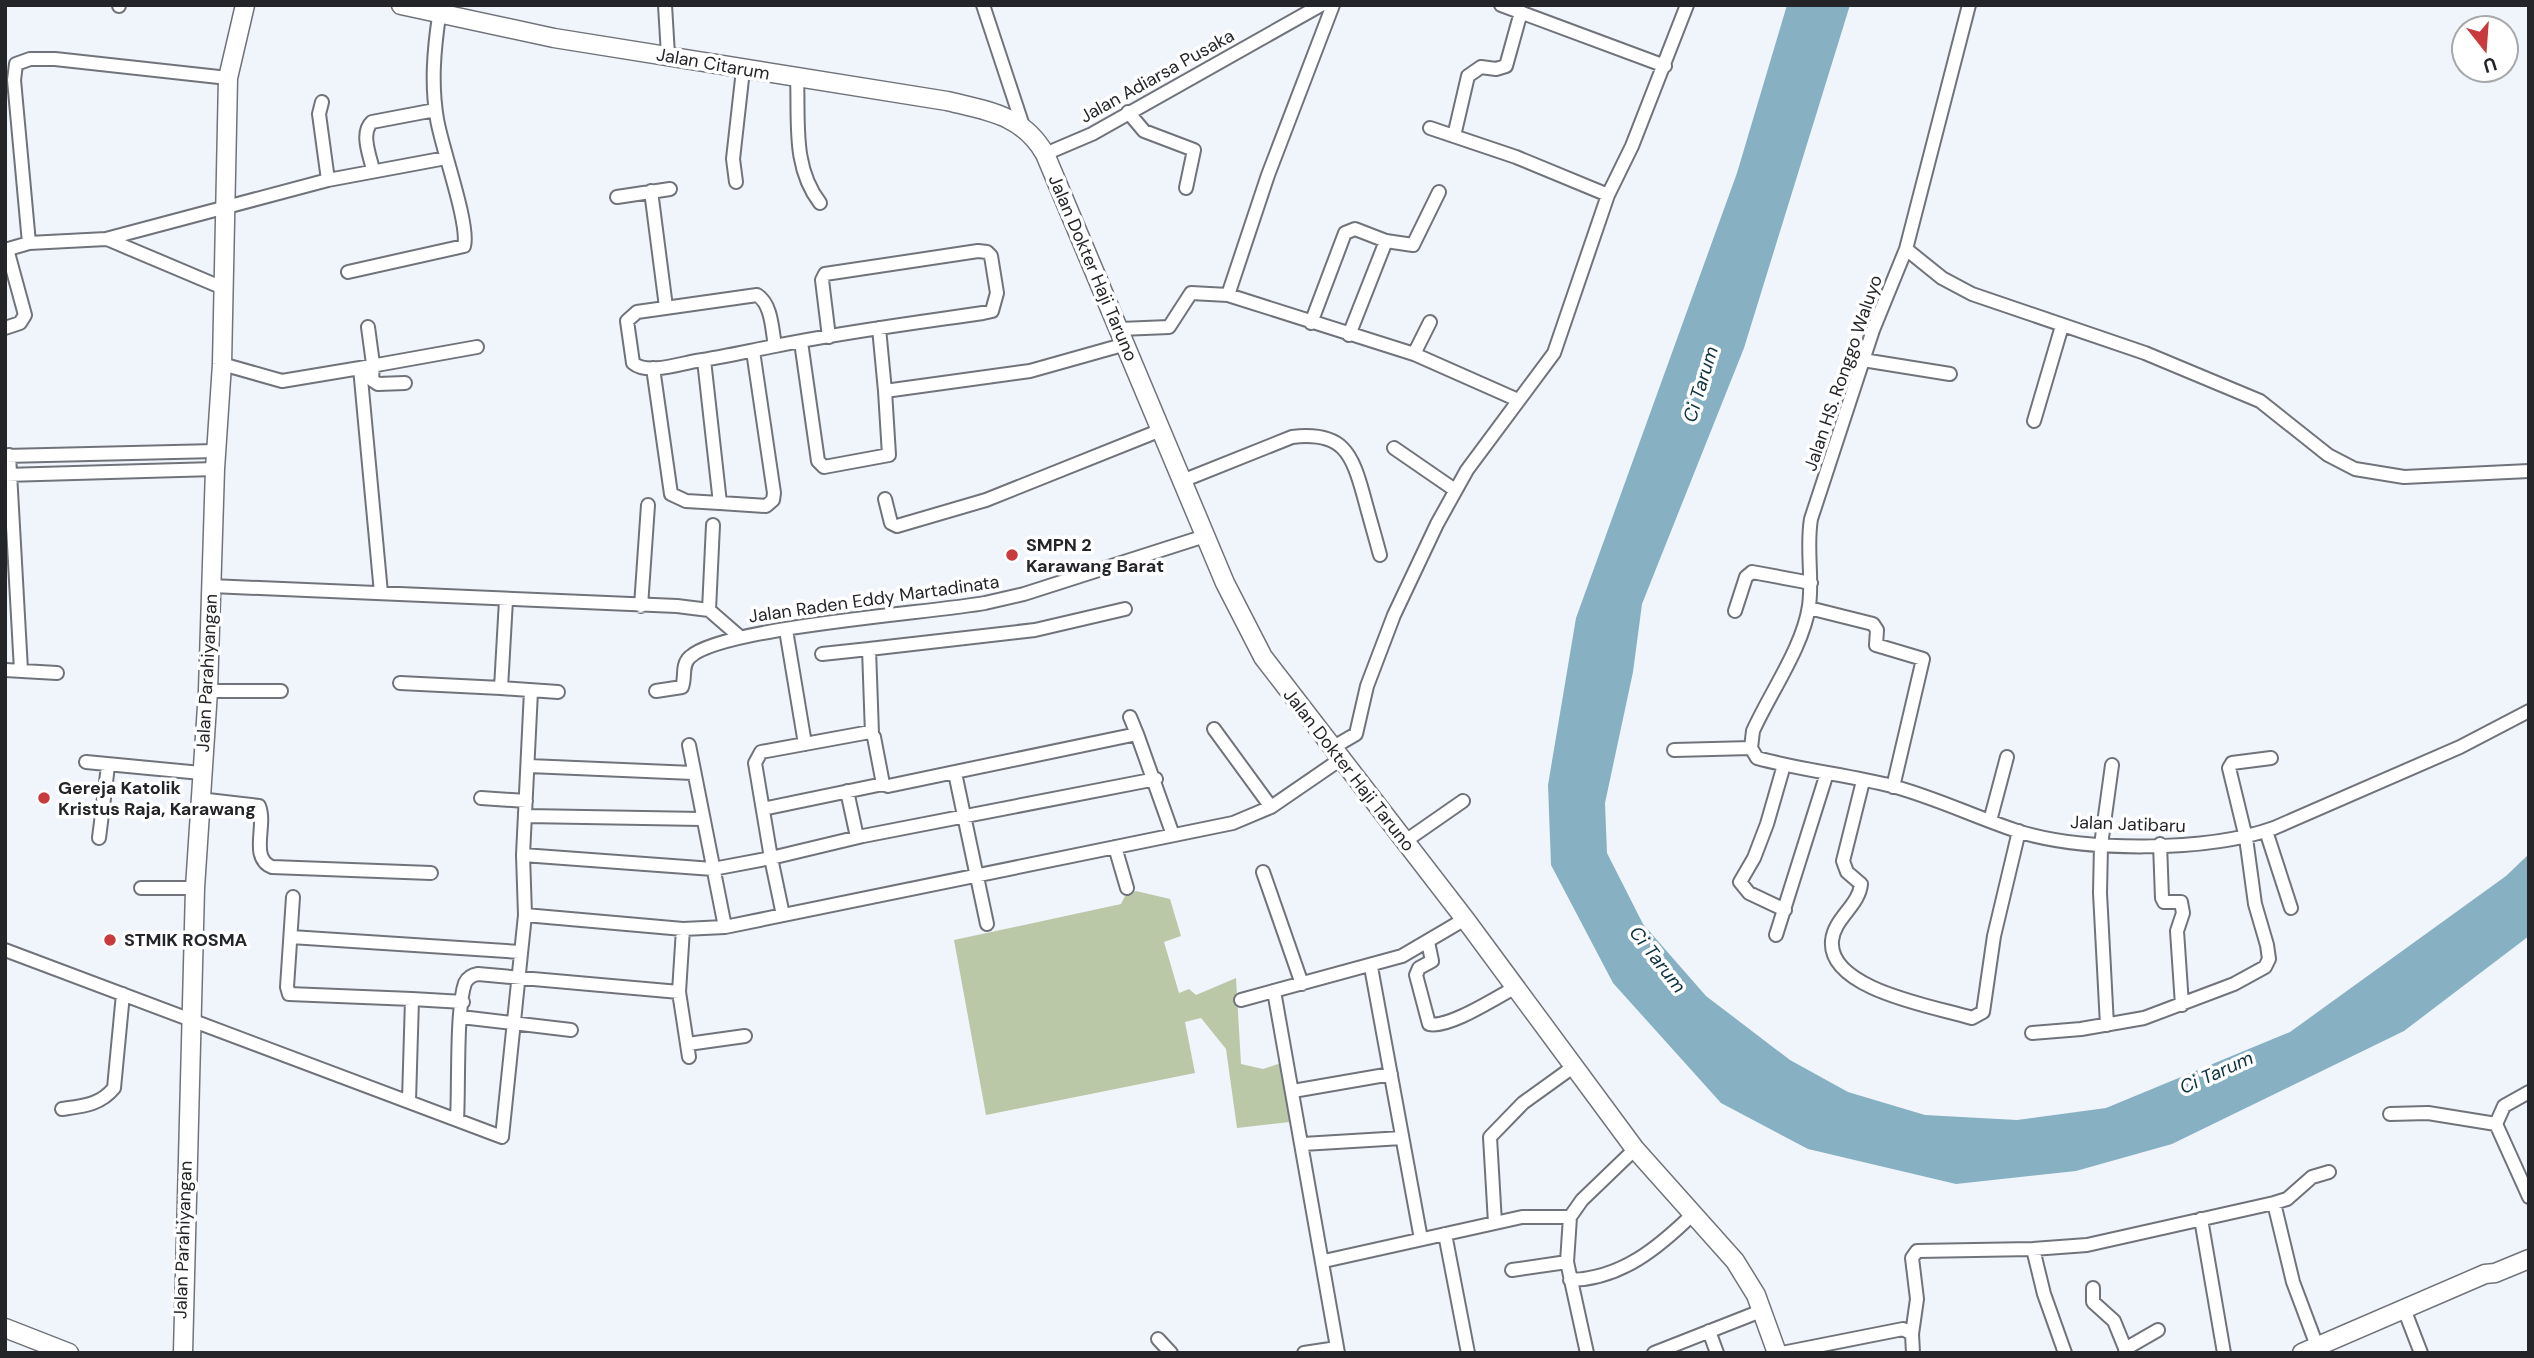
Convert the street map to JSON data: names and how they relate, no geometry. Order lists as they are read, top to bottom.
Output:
{
  "streets": {
    "street": [
      "Jalan Citarum",
      "Jalan Adiarsa Pusaka",
      "Jalan Dokter Haji Taruno",
      "Jalan HS. Ronggo Waluyo",
      "Jalan Raden Eddy Martadinata",
      "Jalan Parahiyangan",
      "Jalan Jatibaru"
    ]
  },
  "crossings": [
    ["Jalan Citarum", "Jalan Dokter Haji Taruno"],
    ["Jalan Adiarsa Pusaka", "Jalan Dokter Haji Taruno"],
    ["Jalan Dokter Haji Taruno", "Jalan Raden Eddy Martadinata"],
    ["Jalan HS. Ronggo Waluyo", "Jalan Jatibaru"]
  ],
  "water": ["Ci Tarum"],
  "places": ["SMPN 2 Karawang Barat", "Gereja Katolik Kristus Raja, Karawang", "STMIK ROSMA"],
  "north": "bottom"
}
